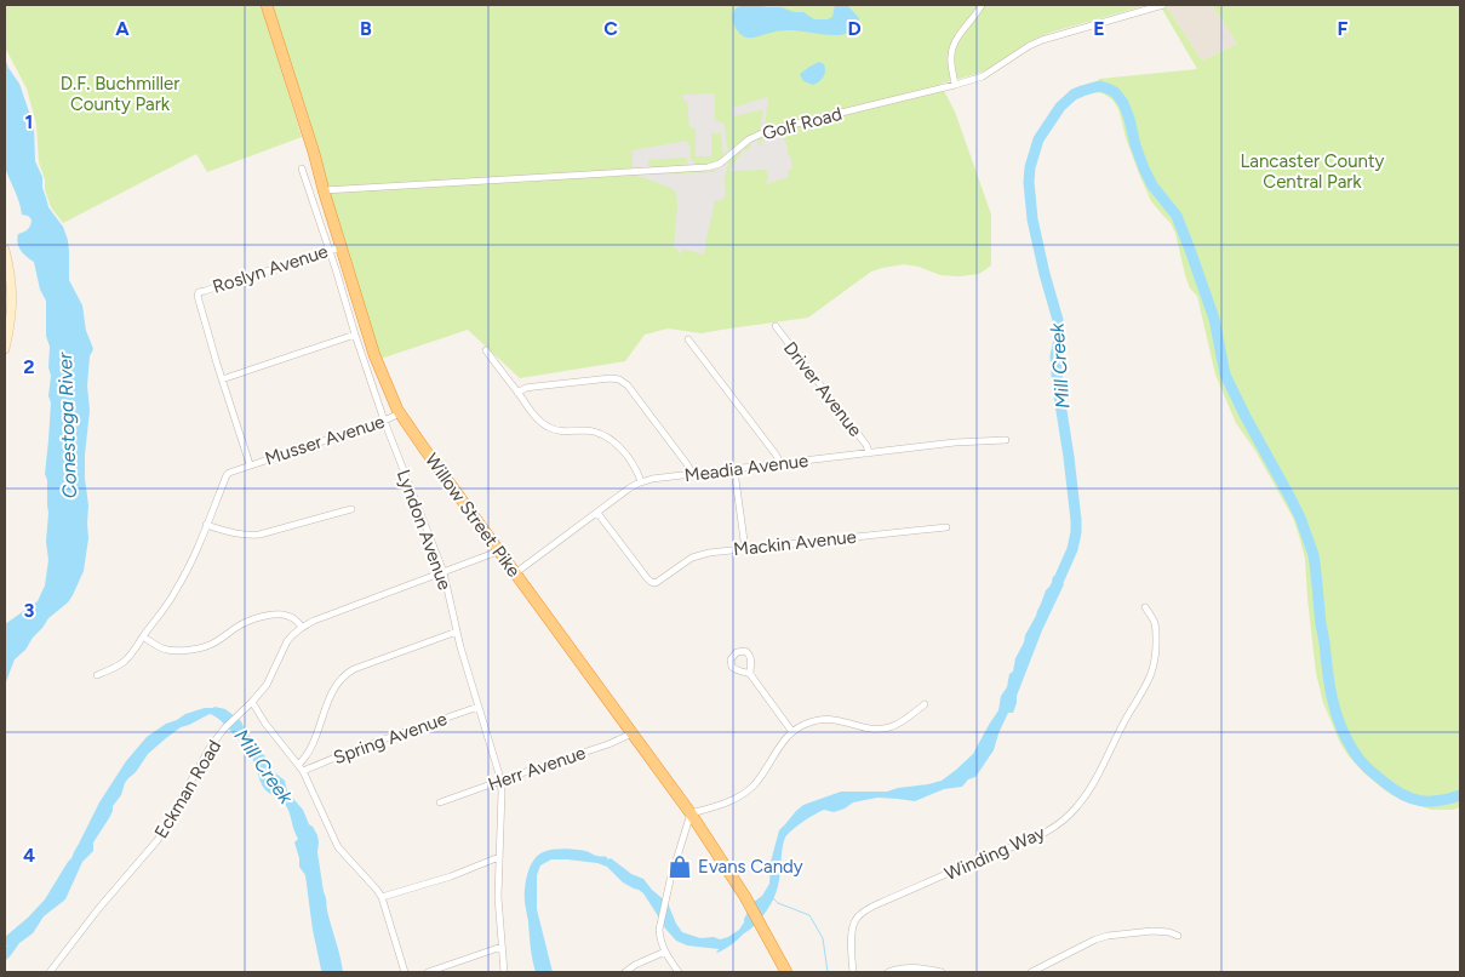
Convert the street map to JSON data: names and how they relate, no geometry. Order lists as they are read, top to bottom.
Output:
{
  "streets": {
    "highway": ["Willow Street Pike"],
    "street": [
      "Golf Road",
      "Roslyn Avenue",
      "Driver Avenue",
      "Musser Avenue",
      "Meadia Avenue",
      "Lyndon Avenue",
      "Mackin Avenue",
      "Spring Avenue",
      "Herr Avenue",
      "Eckman Road",
      "Winding Way"
    ]
  },
  "crossings": [
    ["Golf Road", "Willow Street Pike"],
    ["Roslyn Avenue", "Willow Street Pike"],
    ["Roslyn Avenue", "Lyndon Avenue"],
    ["Driver Avenue", "Meadia Avenue"],
    ["Musser Avenue", "Willow Street Pike"],
    ["Musser Avenue", "Lyndon Avenue"],
    ["Meadia Avenue", "Willow Street Pike"],
    ["Meadia Avenue", "Mackin Avenue"],
    ["Willow Street Pike", "Herr Avenue"],
    ["Willow Street Pike", "Eckman Road"],
    ["Lyndon Avenue", "Spring Avenue"],
    ["Lyndon Avenue", "Herr Avenue"],
    ["Lyndon Avenue", "Eckman Road"]
  ],
  "water": ["Mill Creek", "Conestoga River"],
  "parks": ["D.F. Buchmiller County Park", "Lancaster County Central Park"],
  "places": {
    "shop": ["Evans Candy"]
  },
  "grid": {
    "columns": [
      "A",
      "B",
      "C",
      "D",
      "E",
      "F"
    ],
    "rows": [
      "1",
      "2",
      "3",
      "4"
    ]
  }
}
